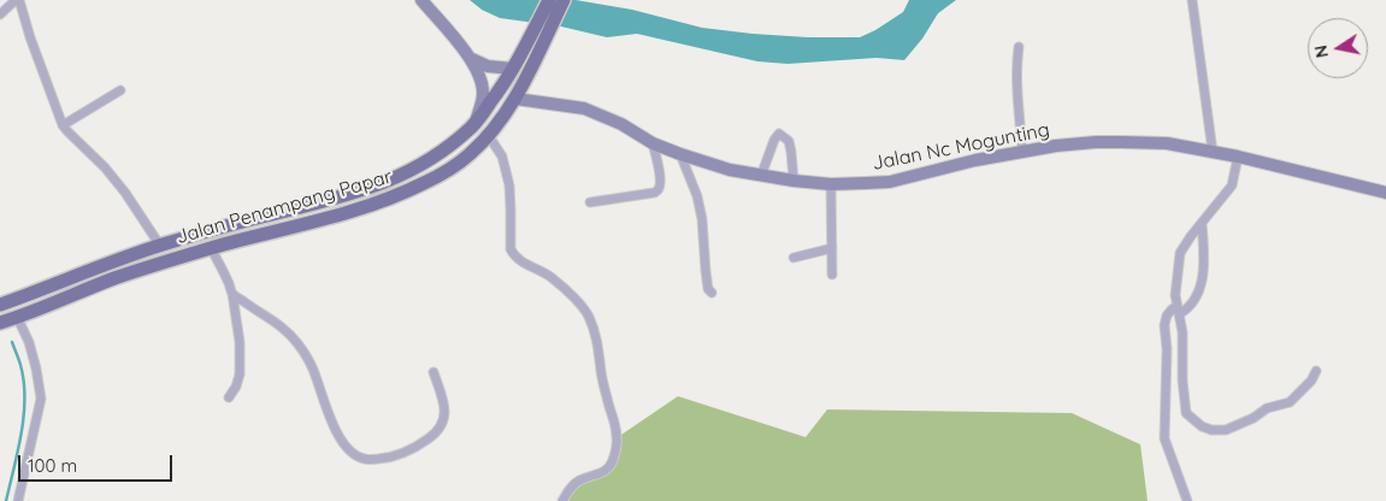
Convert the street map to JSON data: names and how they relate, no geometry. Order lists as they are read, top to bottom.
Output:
{
  "streets": {
    "main road": ["Jalan Penampang Papar"],
    "street": ["Jalan Nc Mogunting"]
  },
  "crossings": [
    ["Jalan Nc Mogunting", "Jalan Penampang Papar"]
  ],
  "scale_bar": "100 m",
  "north": "left"
}
